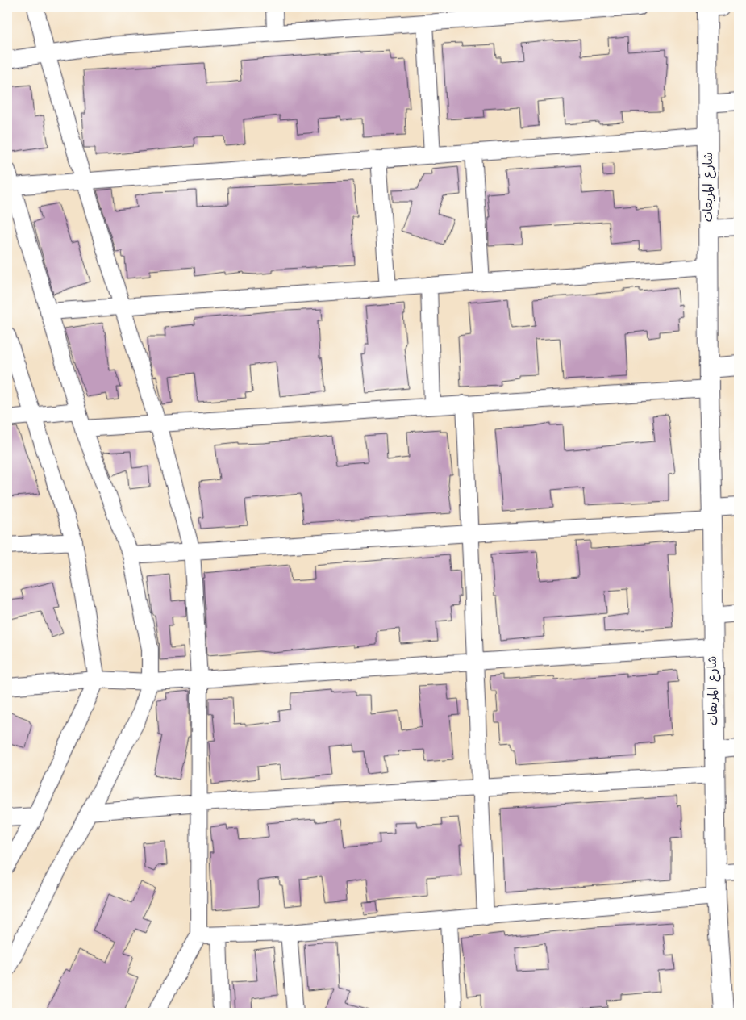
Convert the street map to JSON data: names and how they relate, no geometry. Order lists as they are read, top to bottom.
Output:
{
  "streets": {
    "street": ["شارع المربعات"]
  }
}
